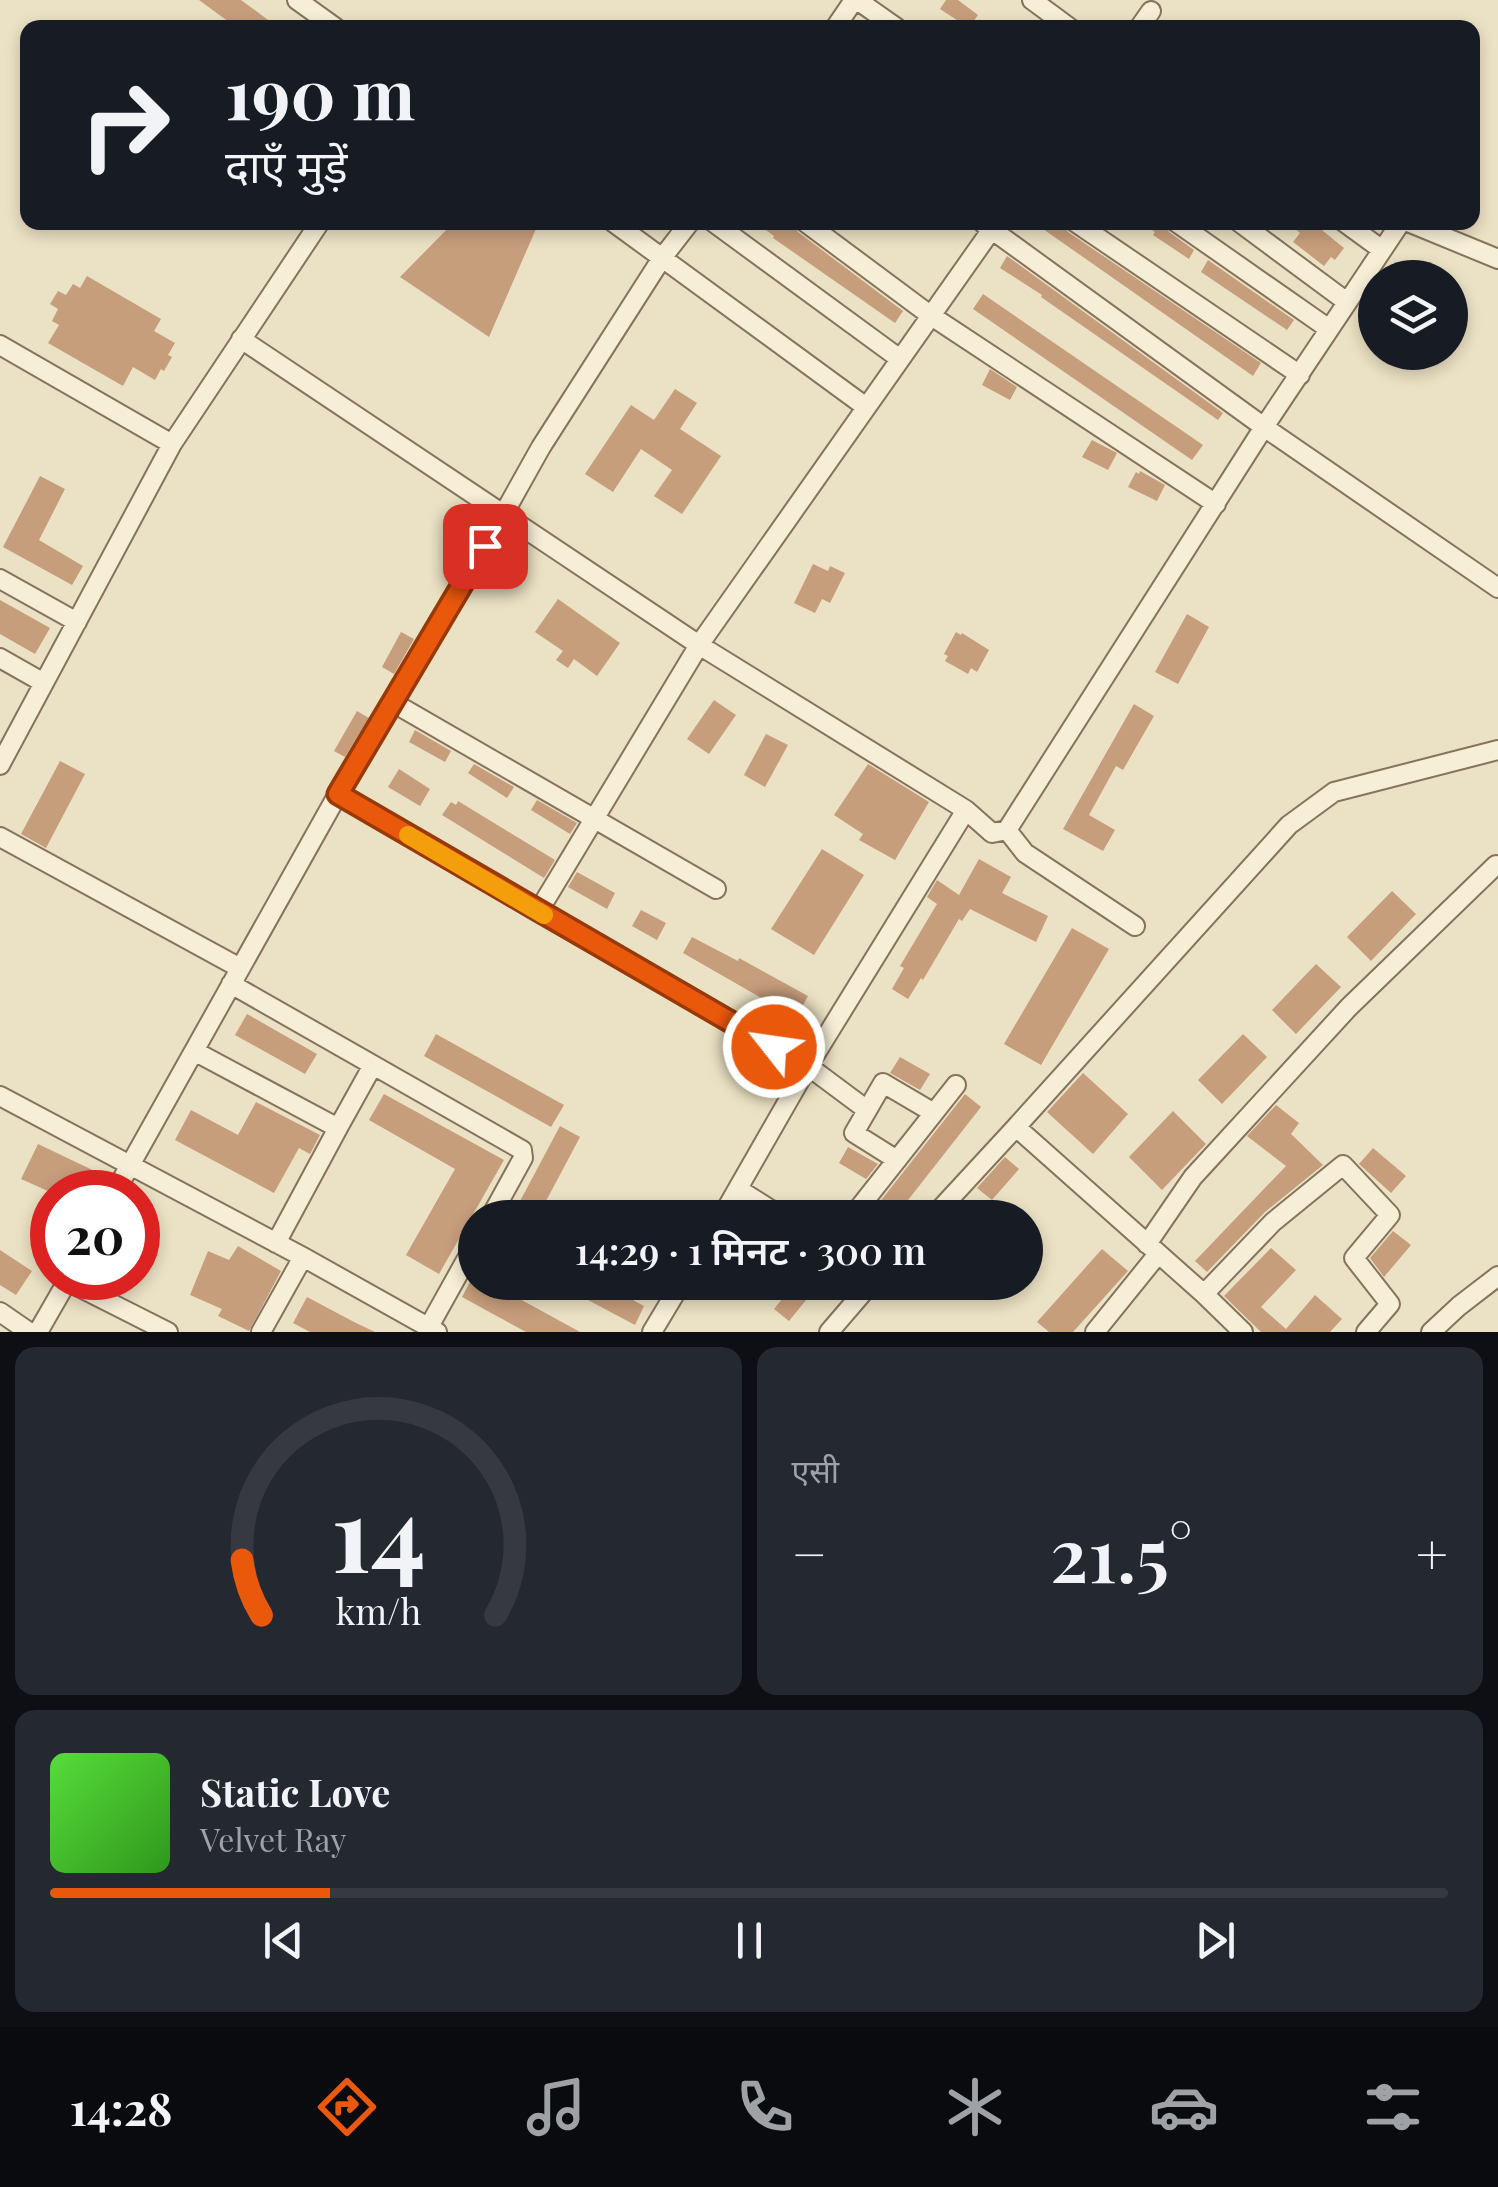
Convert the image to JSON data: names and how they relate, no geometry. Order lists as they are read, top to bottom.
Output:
{
  "page": {
    "turn": ["190 m", "दाएँ मुड़ें"],
    "limit": "20",
    "trip": "14:29 · 1 मिनट · 300 m",
    "tile": "एसी",
    "heat": ["−", "21.5°", "+"],
    "song": ["Static Love", "Velvet Ray"],
    "tabs": "14:28",
    "gauge": ["14", "km/h"]
  }
}
